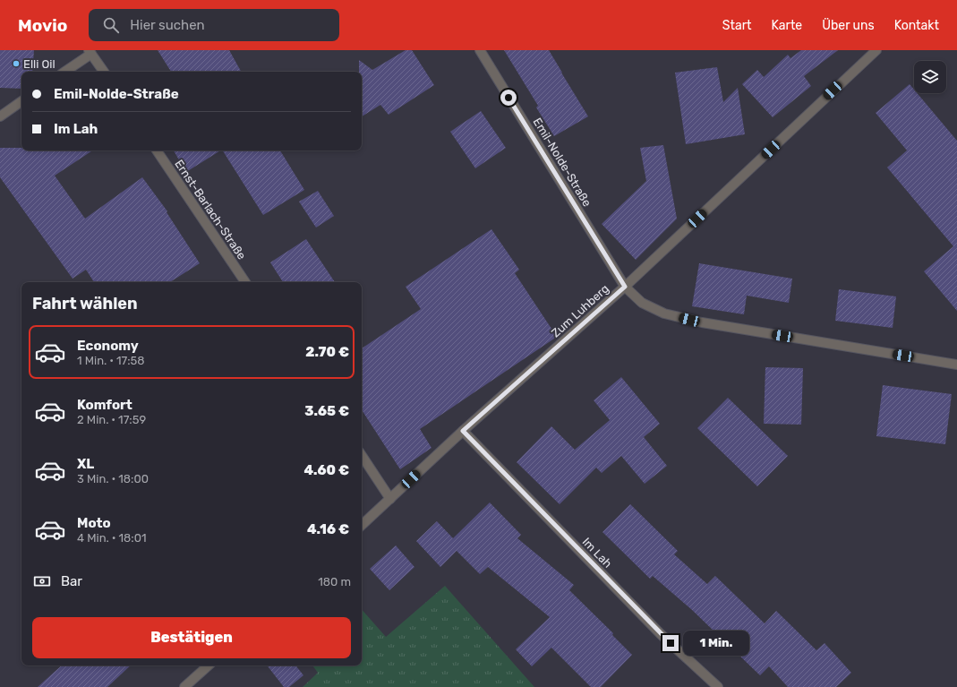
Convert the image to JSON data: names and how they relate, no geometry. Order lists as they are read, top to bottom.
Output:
{
  "streets": {
    "street": [
      "Emil-Nolde-Straße",
      "Ernst-Barlach-Straße",
      "Zum Luhberg",
      "Im Lah"
    ]
  },
  "crossings": [
    ["Emil-Nolde-Straße", "Zum Luhberg"],
    ["Zum Luhberg", "Im Lah"]
  ],
  "places": ["Elli Oil"],
  "page": {
    "header": "Movio",
    "search": "Hier suchen",
    "nav": [
      "Start",
      "Karte",
      "Über uns",
      "Kontakt"
    ],
    "banner": ["Emil-Nolde-Straße", "Im Lah"],
    "heading": "Fahrt wählen",
    "list": [
      {
        "name": "Economy",
        "note": "1 Min. · 17:58",
        "value": "2.70 €"
      },
      {
        "name": "Komfort",
        "note": "2 Min. · 17:59",
        "value": "3.65 €"
      },
      {
        "name": "XL",
        "note": "3 Min. · 18:00",
        "value": "4.60 €"
      },
      {
        "name": "Moto",
        "note": "4 Min. · 18:01",
        "value": "4.16 €"
      }
    ],
    "pay": ["Bar", "180 m"],
    "buttons": "Bestätigen",
    "bubble": "1 Min."
  }
}
